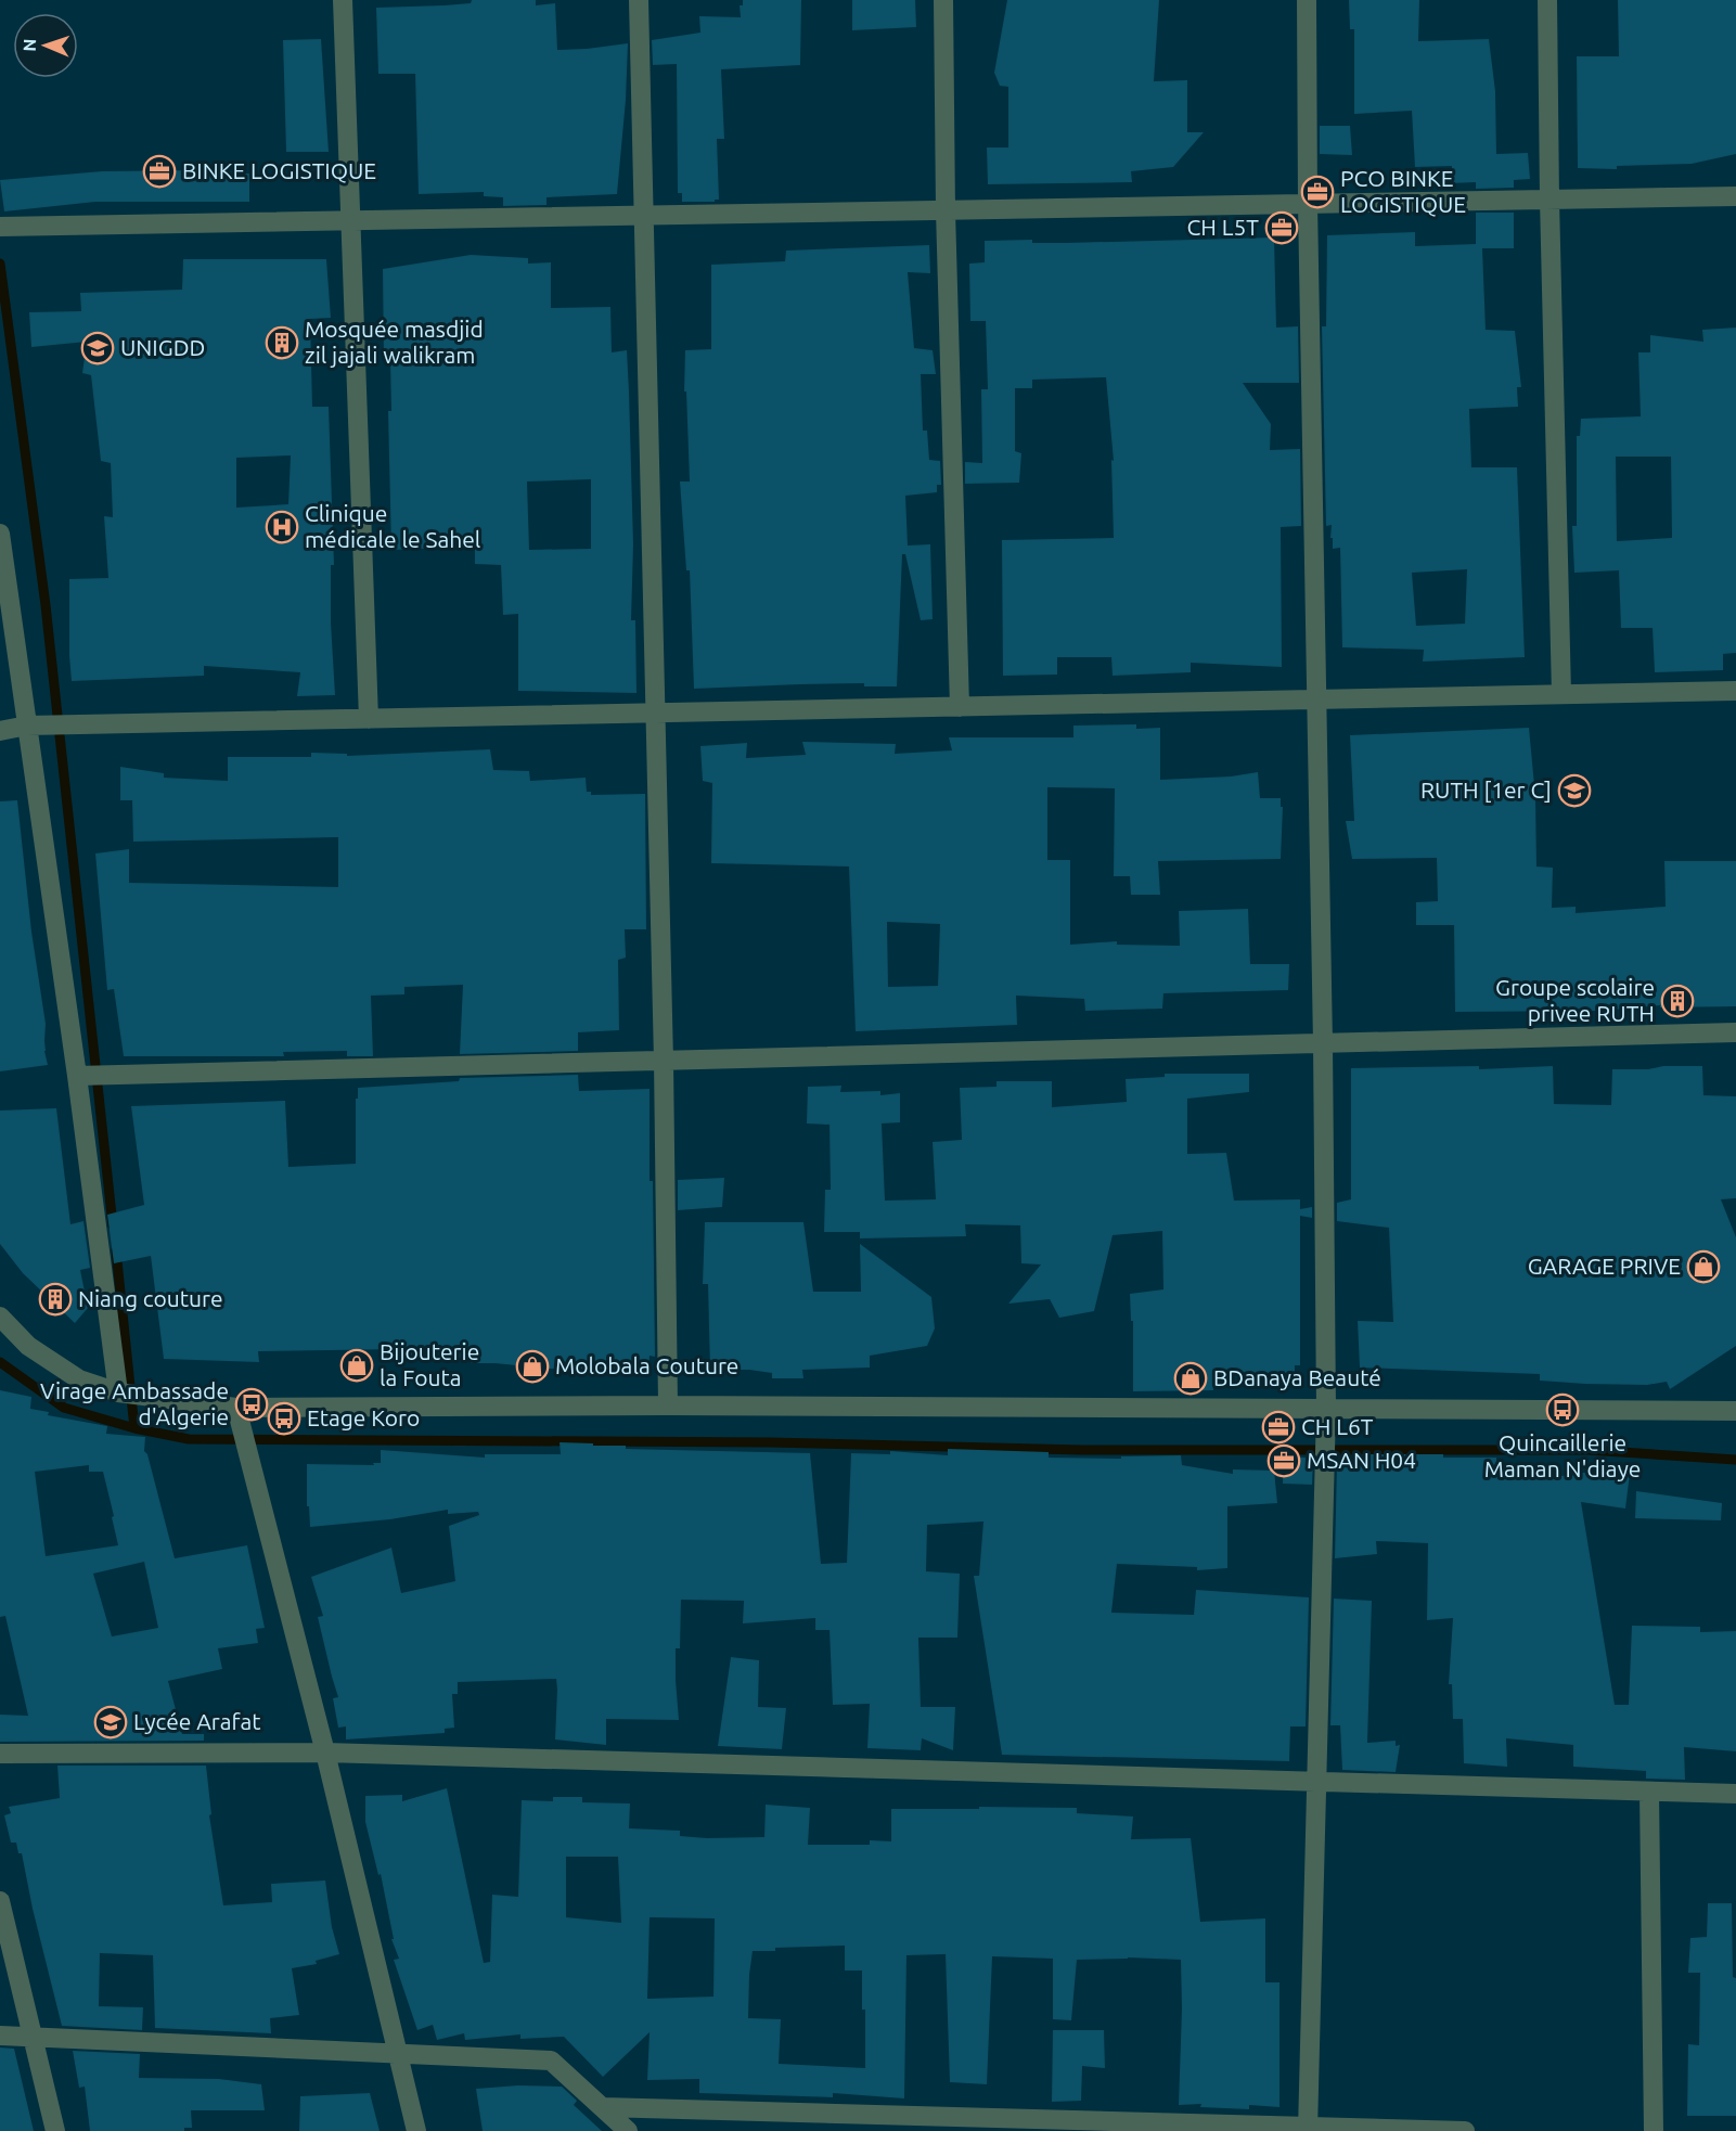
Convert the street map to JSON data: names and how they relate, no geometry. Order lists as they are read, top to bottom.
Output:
{
  "places": {
    "office": [
      "BINKE LOGISTIQUE",
      "PCO BINKE LOGISTIQUE",
      "CH L5T",
      "CH L6T",
      "MSAN H04"
    ],
    "building": ["Mosquée masdjid zil jajali walikram", "Groupe scolaire privee RUTH", "Niang couture"],
    "school or university": ["UNIGDD", "RUTH [1er C]", "Lycée Arafat"],
    "hospital": ["Clinique médicale le Sahel"],
    "shop": [
      "GARAGE PRIVE",
      "Bijouterie la Fouta",
      "Molobala Couture",
      "BDanaya Beauté"
    ],
    "bus stop": ["Virage Ambassade d'Algerie", "Quincaillerie Maman N'diaye", "Etage Koro"]
  },
  "north": "left"
}
